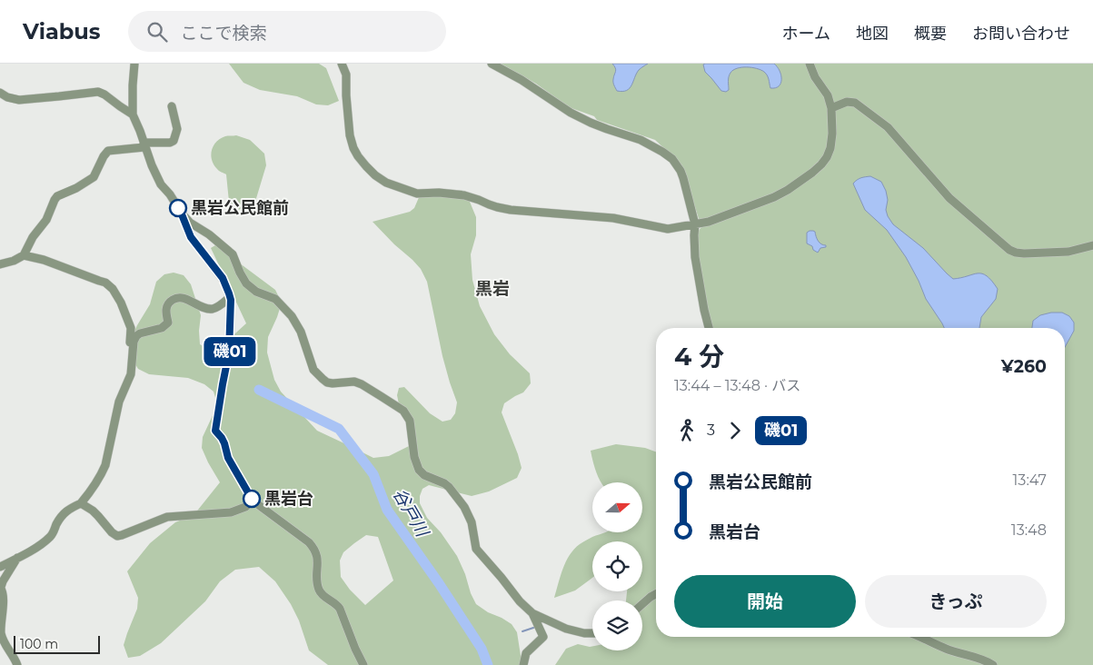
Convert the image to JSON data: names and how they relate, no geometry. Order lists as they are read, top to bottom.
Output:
{
  "districts": ["黒岩"],
  "water": ["谷戸川"],
  "places": ["黒岩公民館前", "黒岩台"],
  "lines": ["bus line 磯01"],
  "scale_bar": "100 m",
  "north": "right",
  "page": {
    "header": "Viabus",
    "search": "ここで検索",
    "nav": [
      "ホーム",
      "地図",
      "概要",
      "お問い合わせ"
    ],
    "on_map": "磯01",
    "heading": ["4 分", "13:44 – 13:48 · バス", "¥260"],
    "legs": ["3", "磯01"],
    "list": [
      {
        "name": "黒岩公民館前",
        "value": "13:47"
      },
      {
        "name": "黒岩台",
        "value": "13:48"
      }
    ],
    "buttons": ["開始", "きっぷ"],
    "scale": "100 m"
  }
}
